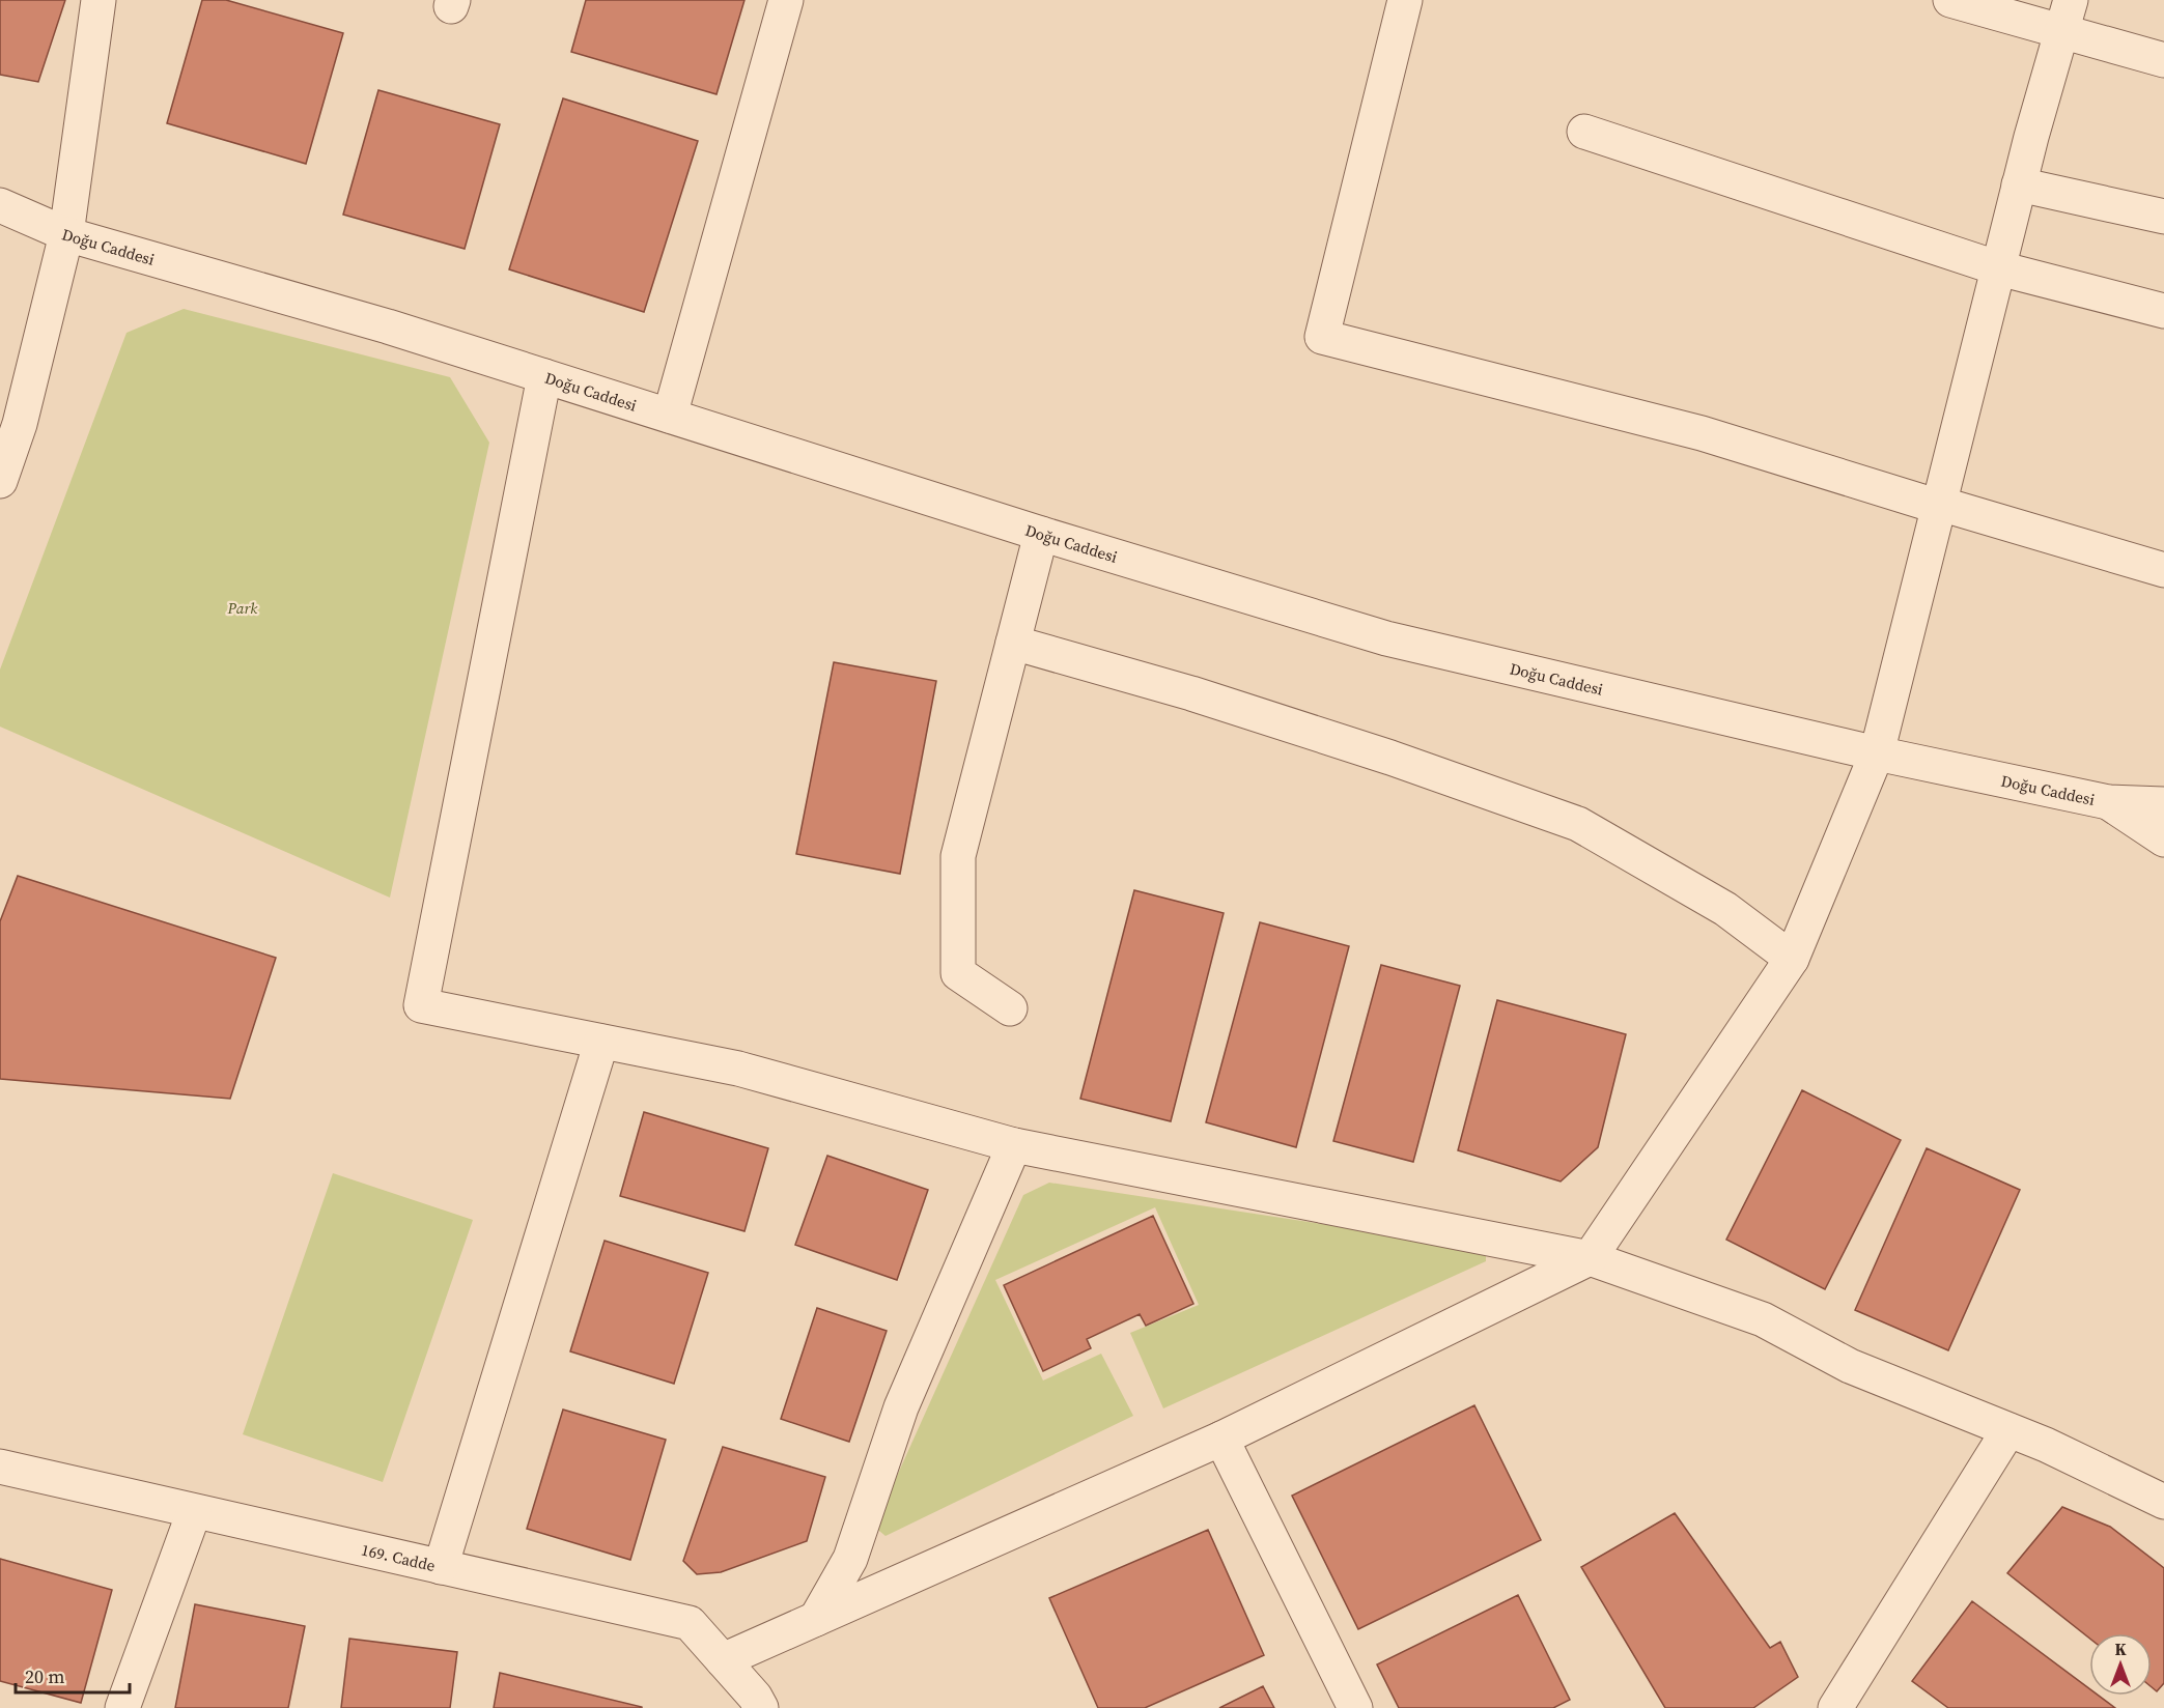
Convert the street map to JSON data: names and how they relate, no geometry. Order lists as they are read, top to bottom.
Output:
{
  "streets": {
    "street": ["Doğu Caddesi", "169. Cadde"]
  },
  "parks": ["Park"],
  "scale_bar": "20 m",
  "north": "top"
}
